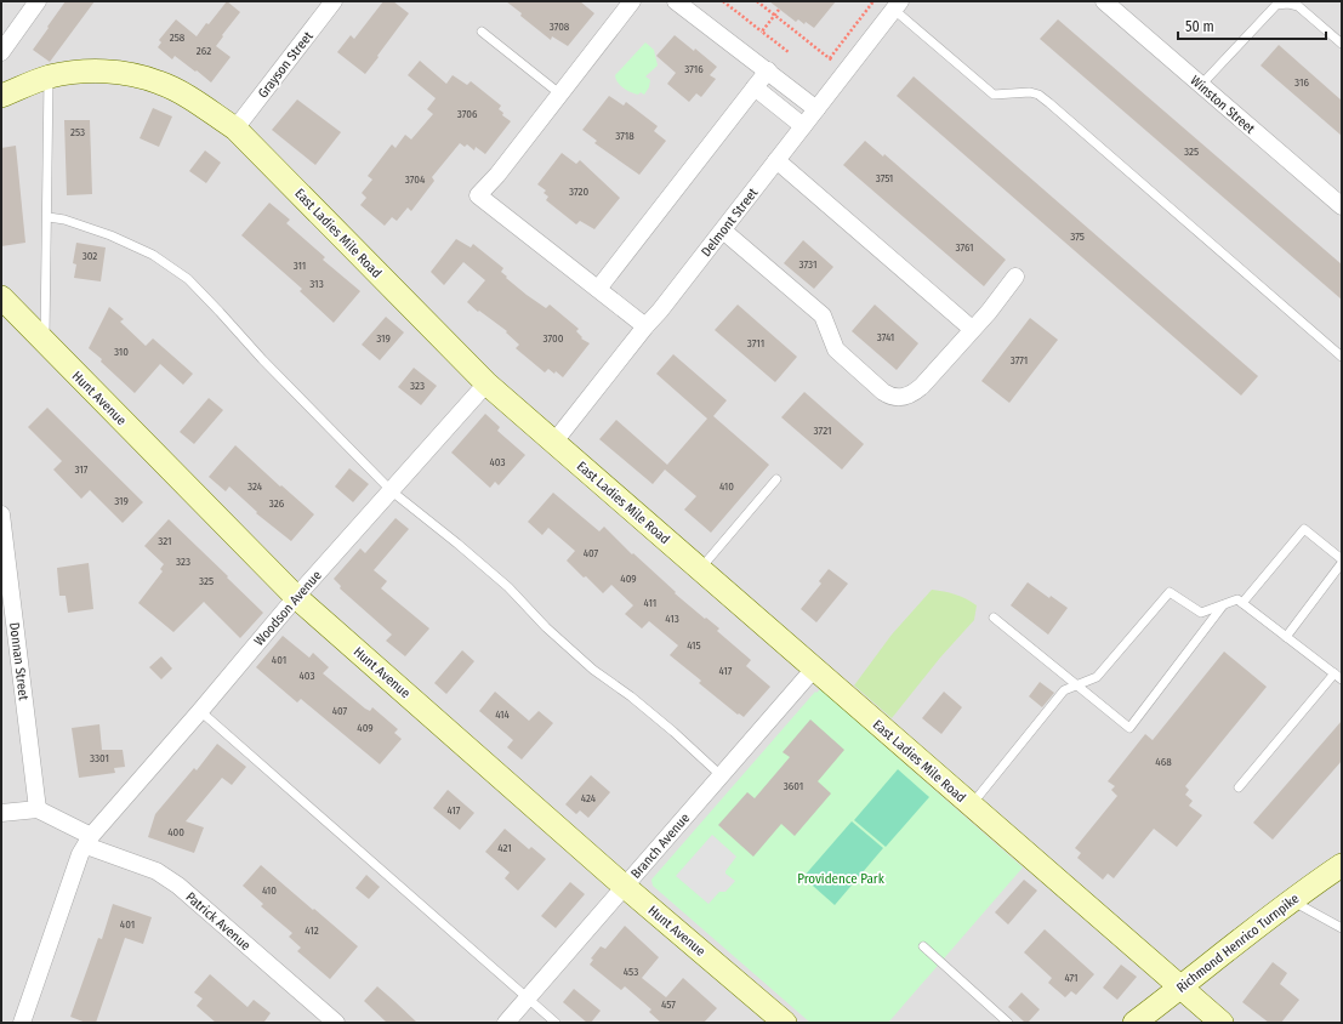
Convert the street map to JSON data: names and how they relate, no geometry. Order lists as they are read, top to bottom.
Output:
{
  "streets": {
    "street": [
      "Grayson Street",
      "Winston Street",
      "Delmont Street",
      "East Ladies Mile Road",
      "Hunt Avenue",
      "Woodson Avenue",
      "Donnan Street",
      "Branch Avenue",
      "Patrick Avenue",
      "Richmond Henrico Turnpike"
    ]
  },
  "crossings": [
    ["Grayson Street", "East Ladies Mile Road"],
    ["Delmont Street", "East Ladies Mile Road"],
    ["East Ladies Mile Road", "Woodson Avenue"],
    ["East Ladies Mile Road", "Branch Avenue"],
    ["East Ladies Mile Road", "Richmond Henrico Turnpike"],
    ["Hunt Avenue", "Woodson Avenue"],
    ["Hunt Avenue", "Branch Avenue"],
    ["Woodson Avenue", "Patrick Avenue"],
    ["Donnan Street", "Patrick Avenue"]
  ],
  "parks": ["Providence Park"],
  "house_numbers": [
    "3708",
    "258",
    "262",
    "3716",
    "316",
    "3706",
    "253",
    "3718",
    "325",
    "3751",
    "3704",
    "3720",
    "375",
    "3761",
    "302",
    "3731",
    "311",
    "313",
    "3741",
    "319",
    "3700",
    "3711",
    "310",
    "3771",
    "323",
    "3721",
    "403",
    "317",
    "324",
    "410",
    "319",
    "326",
    "321",
    "407",
    "323",
    "409",
    "325",
    "411",
    "413",
    "415",
    "401",
    "417",
    "403",
    "407",
    "414",
    "409",
    "3301",
    "468",
    "3601",
    "424",
    "417",
    "400",
    "421",
    "410",
    "401",
    "412",
    "453",
    "471",
    "457"
  ],
  "scale_bar": "50 m"
}
